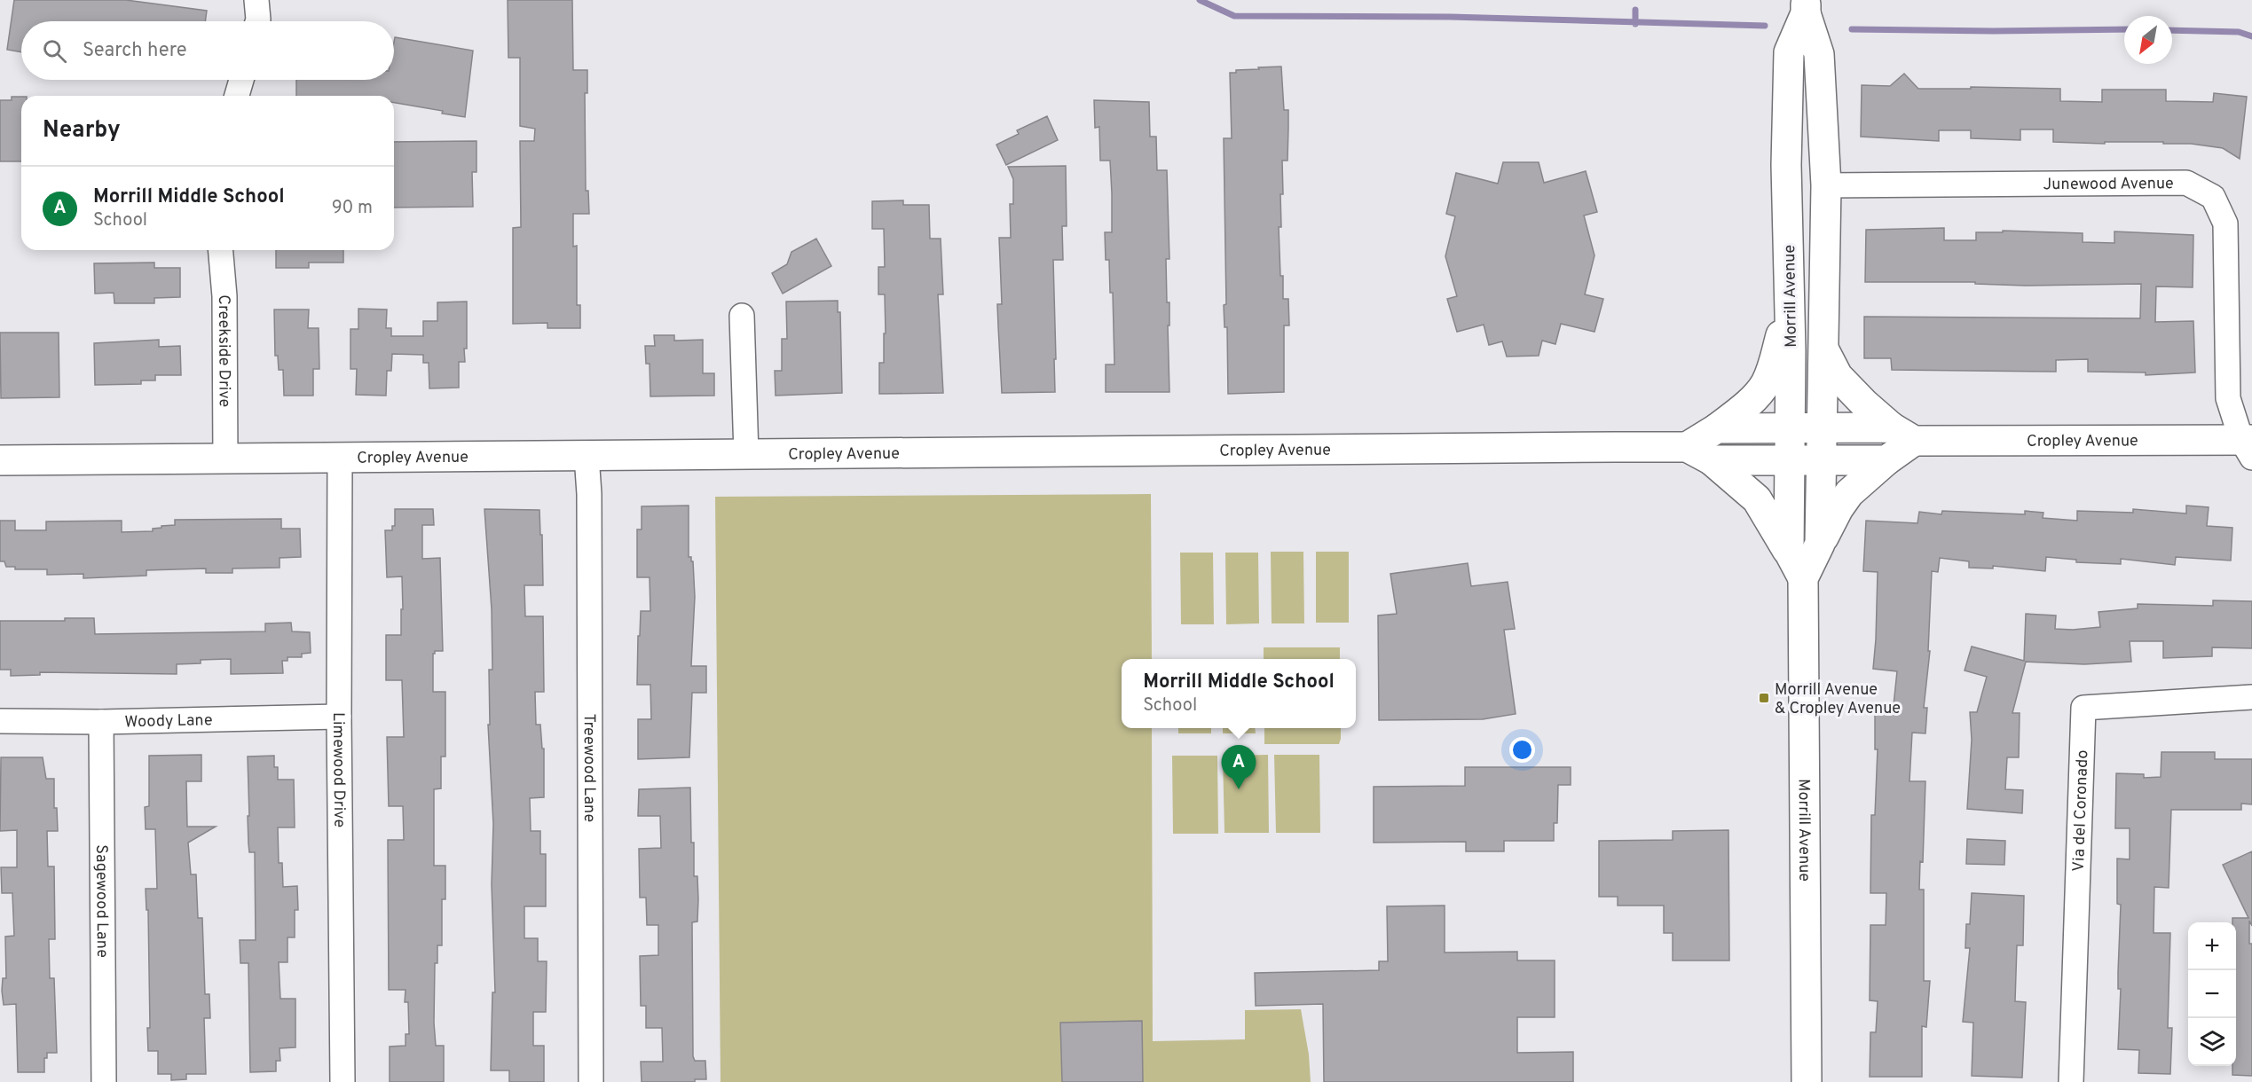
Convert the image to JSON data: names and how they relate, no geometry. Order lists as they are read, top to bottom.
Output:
{
  "streets": {
    "street": [
      "Junewood Avenue",
      "Morrill Avenue",
      "Creekside Drive",
      "Cropley Avenue",
      "Woody Lane",
      "Treewood Lane",
      "Limewood Drive",
      "Via del Coronado",
      "Sagewood Lane"
    ]
  },
  "crossings": [
    ["Junewood Avenue", "Morrill Avenue"],
    ["Junewood Avenue", "Cropley Avenue"],
    ["Morrill Avenue", "Cropley Avenue"],
    ["Creekside Drive", "Cropley Avenue"],
    ["Cropley Avenue", "Treewood Lane"],
    ["Cropley Avenue", "Limewood Drive"],
    ["Woody Lane", "Limewood Drive"],
    ["Woody Lane", "Sagewood Lane"]
  ],
  "places": {
    "transit": ["Morrill Avenue & Cropley Avenue"]
  },
  "north": "bottom left",
  "page": {
    "search": "Search here",
    "heading": "Nearby",
    "list": [
      {
        "mark": "A",
        "name": "Morrill Middle School",
        "note": "School",
        "value": "90 m"
      }
    ],
    "popup": ["Morrill Middle School", "School"],
    "pins": "A",
    "map_buttons": ["+", "−"]
  }
}
